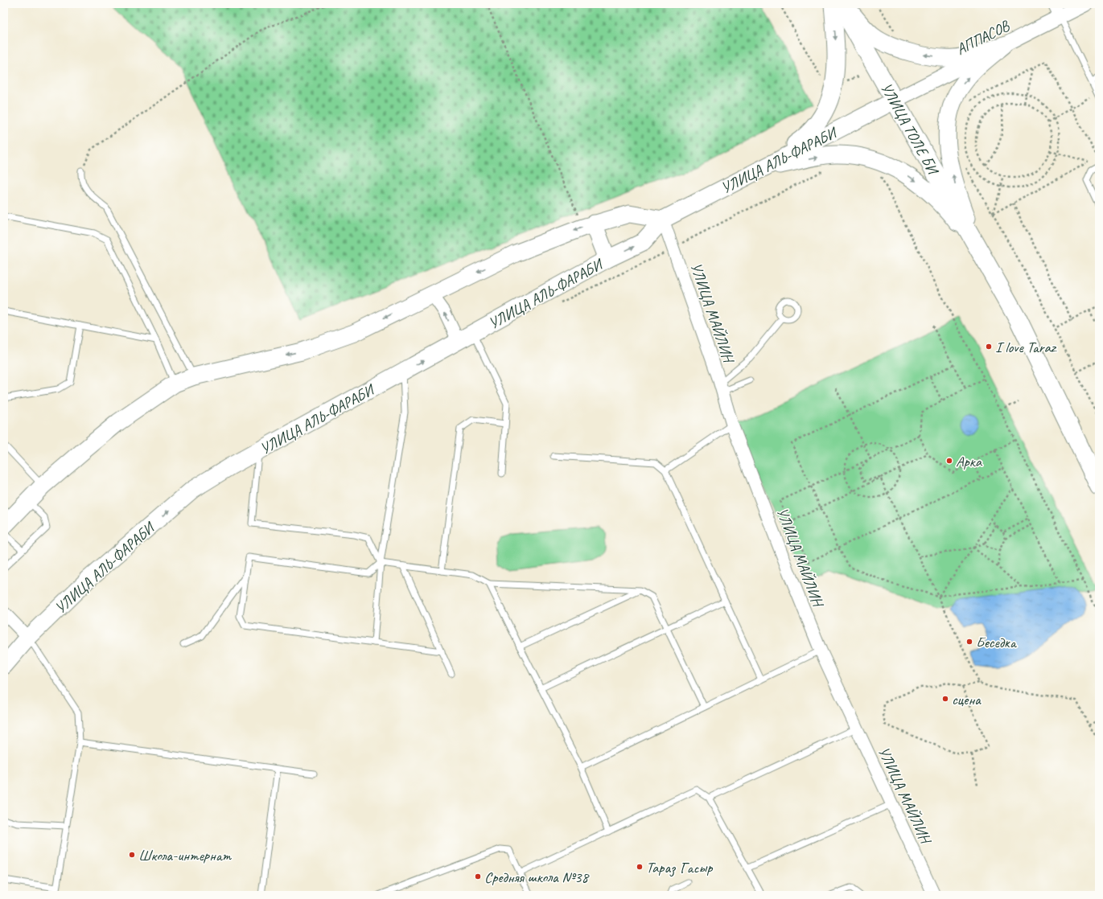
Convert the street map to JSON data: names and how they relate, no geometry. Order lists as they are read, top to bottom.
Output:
{
  "streets": {
    "main road": ["УЛИЦА ТОЛЕ БИ", "УЛИЦА АЛЬ-ФАРАБИ"],
    "street": ["АППАСОВ", "УЛИЦА МАЙЛИН"]
  },
  "crossings": [
    ["АППАСОВ", "УЛИЦА ТОЛЕ БИ"],
    ["АППАСОВ", "УЛИЦА АЛЬ-ФАРАБИ"],
    ["УЛИЦА ТОЛЕ БИ", "УЛИЦА АЛЬ-ФАРАБИ"],
    ["УЛИЦА АЛЬ-ФАРАБИ", "УЛИЦА МАЙЛИН"]
  ],
  "places": [
    "I love Taraz",
    "Арка",
    "Беседка",
    "сцена",
    "Школа-интернат",
    "Тараз Гасыр",
    "Средняя школа №38"
  ]
}
